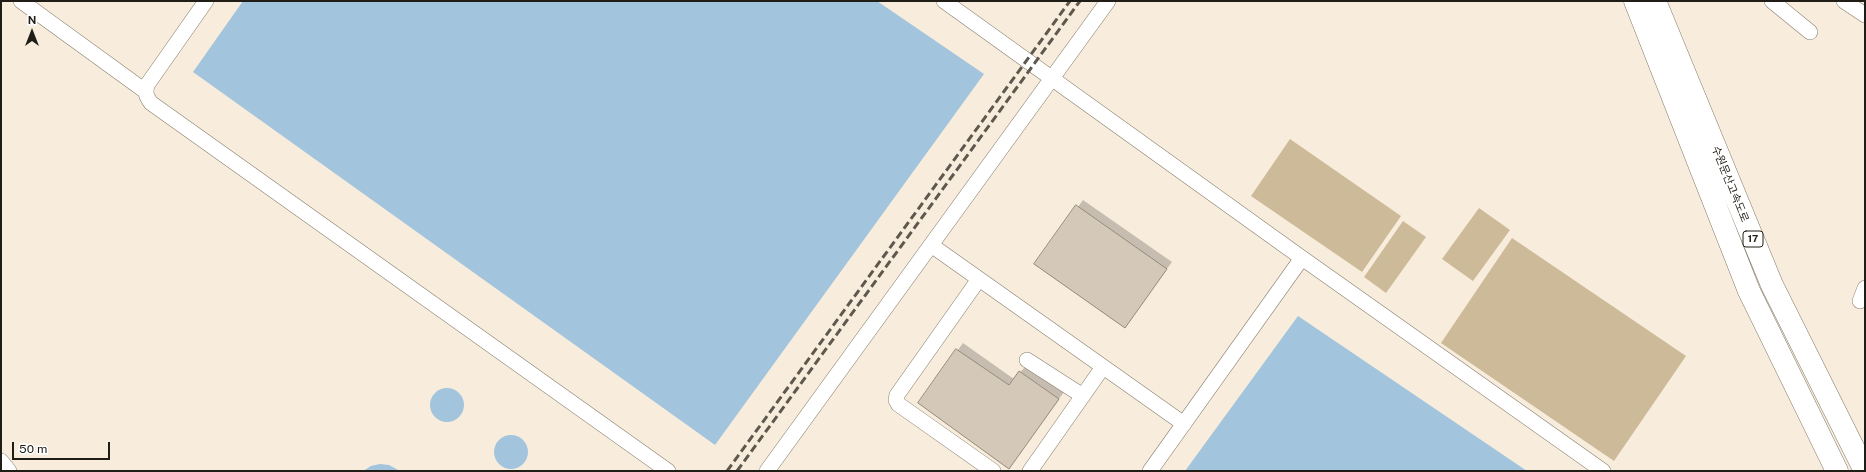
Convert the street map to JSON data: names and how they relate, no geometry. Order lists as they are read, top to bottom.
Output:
{
  "streets": {
    "highway": ["수원문산고속도로", "17"]
  },
  "scale_bar": "50 m",
  "north": "top"
}
